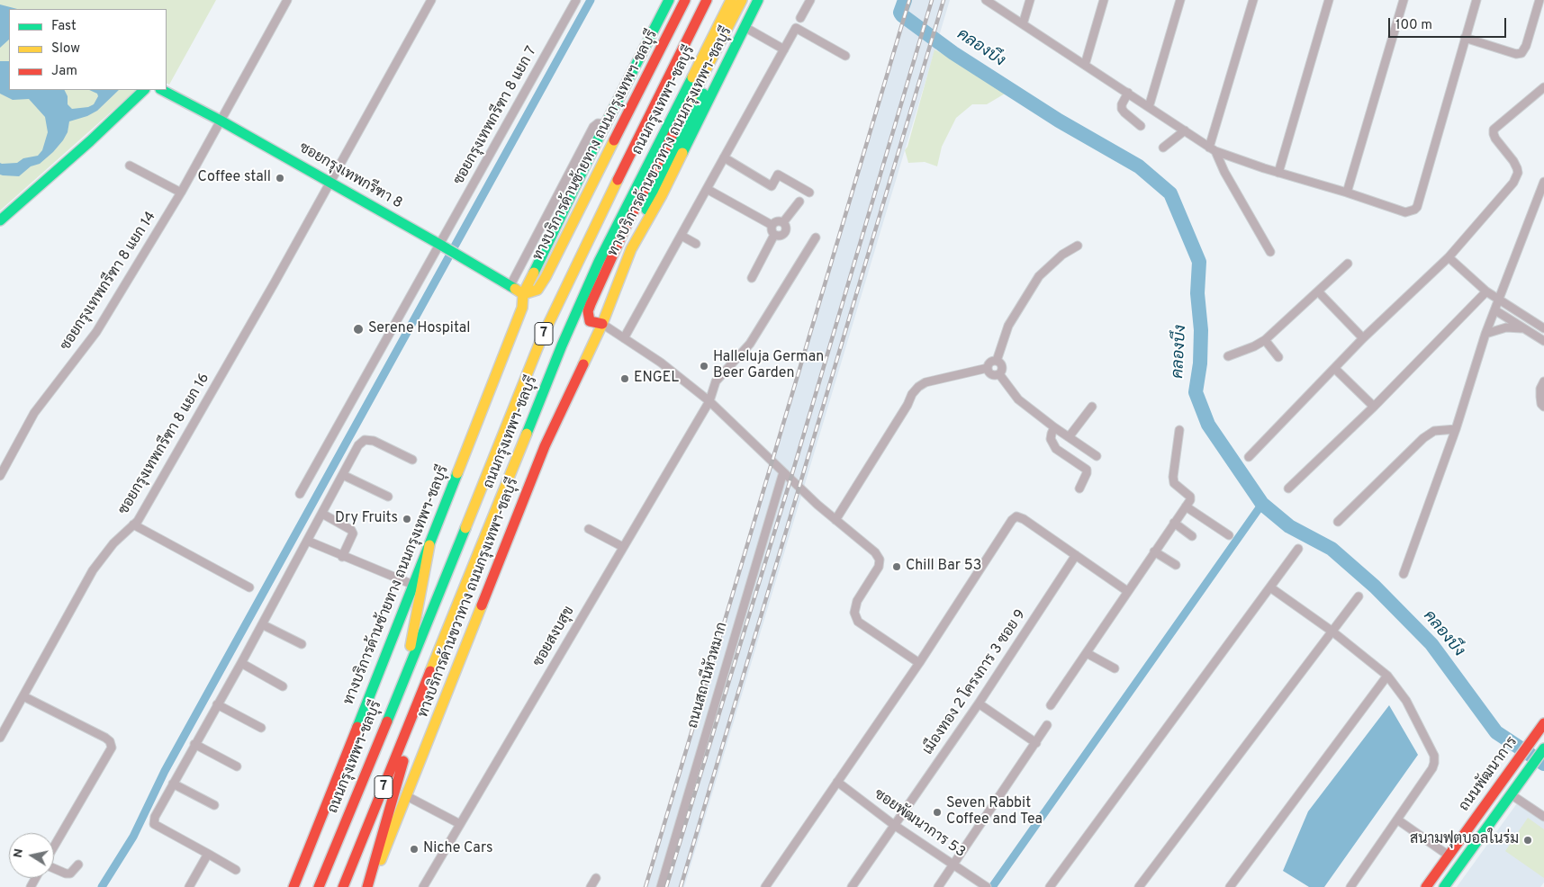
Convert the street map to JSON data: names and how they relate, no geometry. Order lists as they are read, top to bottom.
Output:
{
  "streets": {
    "main road": [
      "ถนนกรุงเทพฯ-ชลบุรี",
      "ทางบริการด้านขวาทาง ถนนกรุงเทพฯ-ชลบุรี",
      "ทางบริการด้านซ้ายทาง ถนนกรุงเทพฯ-ชลบุรี",
      "ซอยกรุงเทพกรีฑา 8",
      "7",
      "ถนนพัฒนาการ"
    ],
    "street": [
      "ซอยกรุงเทพกรีฑา 8 แยก 7",
      "ซอยกรุงเทพกรีฑา 8 แยก 14",
      "ซอยกรุงเทพกรีฑา 8 แยก 16",
      "ซอยสงบสุข",
      "ถนนสถานีหัวหมาก",
      "เมืองทอง 2 โครงการ 3 ซอย 9",
      "ซอยพัฒนาการ 53"
    ]
  },
  "crossings": [
    ["ซอยกรุงเทพกรีฑา 8 แยก 7", "ซอยกรุงเทพกรีฑา 8"],
    ["ทางบริการด้านซ้ายทาง ถนนกรุงเทพฯ-ชลบุรี", "ซอยกรุงเทพกรีฑา 8"],
    ["ซอยกรุงเทพกรีฑา 8", "ซอยกรุงเทพกรีฑา 8 แยก 14"],
    ["ซอยกรุงเทพกรีฑา 8", "ซอยกรุงเทพกรีฑา 8 แยก 16"],
    ["เมืองทอง 2 โครงการ 3 ซอย 9", "ซอยพัฒนาการ 53"]
  ],
  "water": ["คลองบึง"],
  "places": [
    "Coffee stall",
    "Serene Hospital",
    "Halleluja German Beer Garden",
    "ENGEL",
    "Dry Fruits",
    "Chill Bar 53",
    "Seven Rabbit Coffee and Tea",
    "สนามฟุตบอลในร่ม",
    "Niche Cars"
  ],
  "legend": ["Fast", "Slow", "Jam"],
  "scale_bar": "100 m",
  "north": "left"
}
